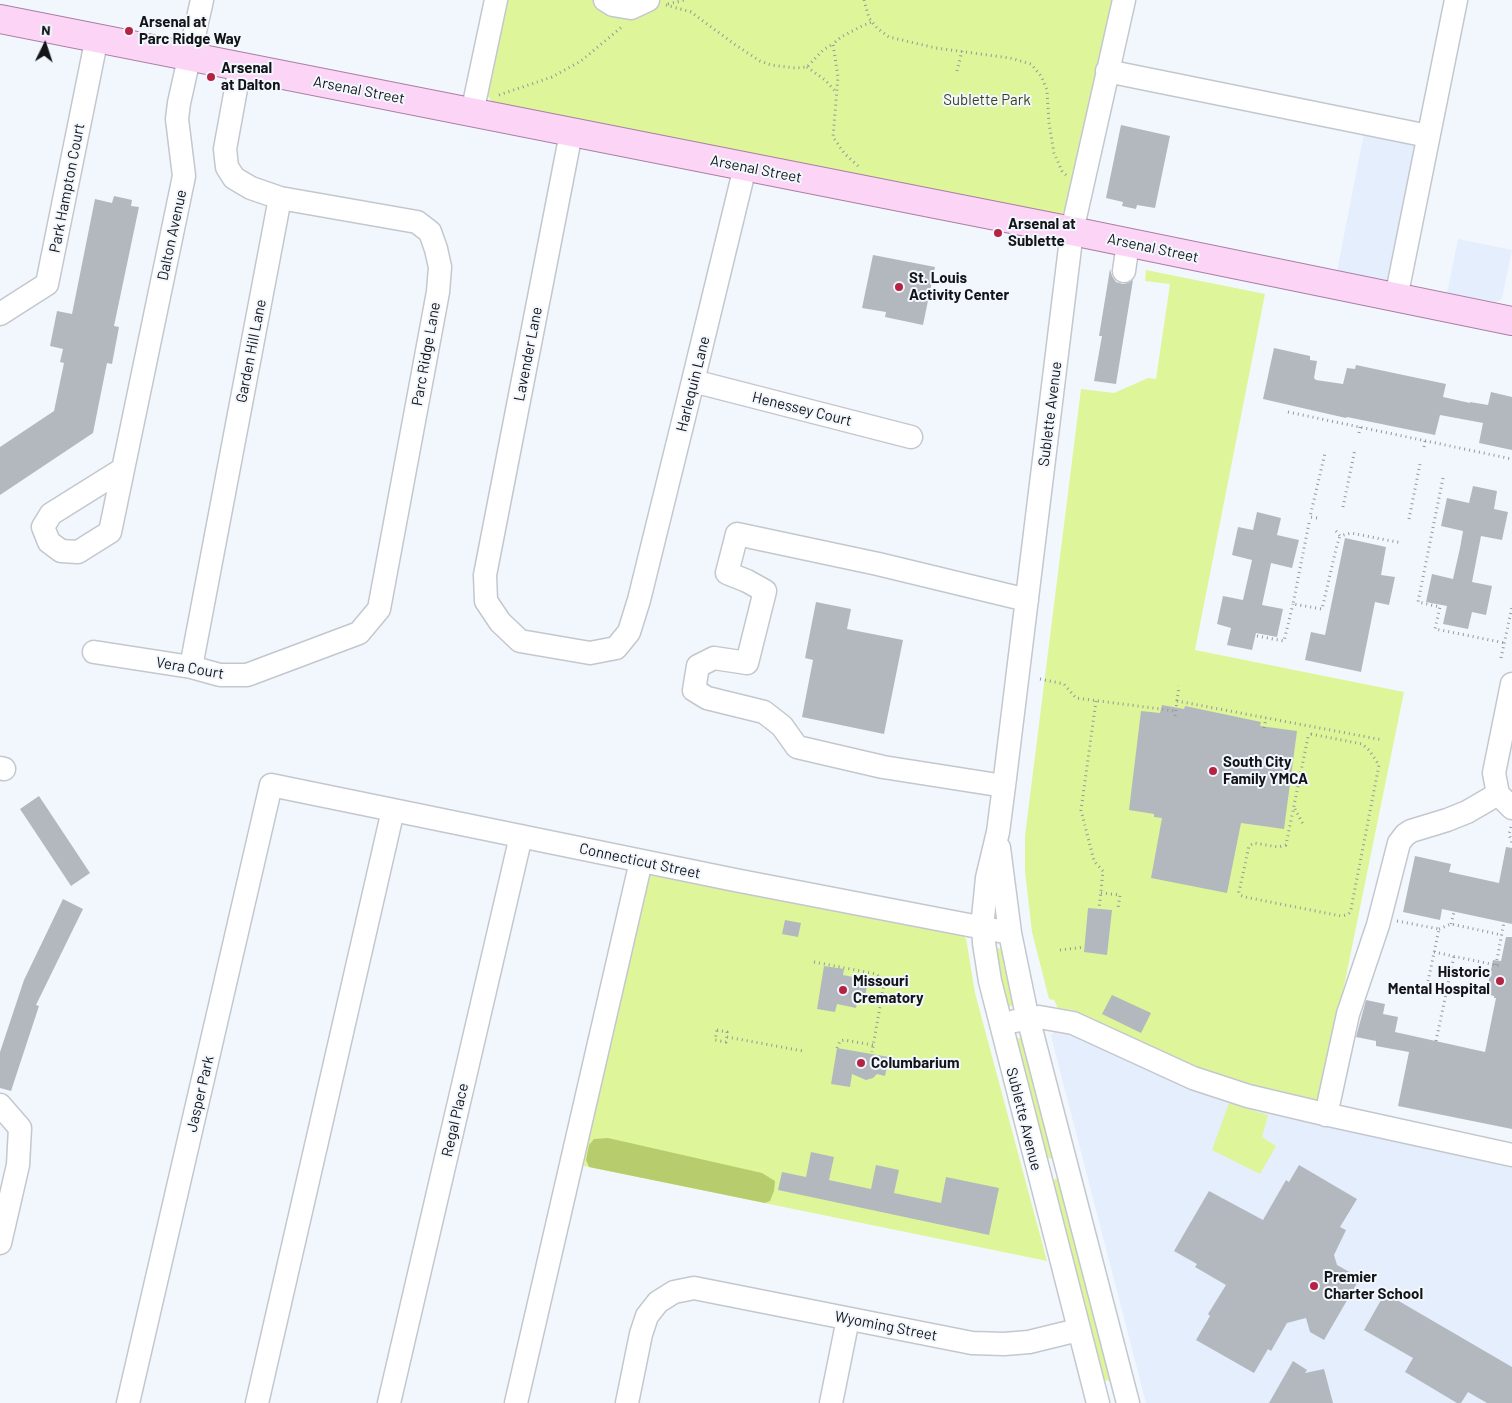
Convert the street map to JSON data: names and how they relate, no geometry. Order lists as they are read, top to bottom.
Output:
{
  "streets": {
    "main road": ["Arsenal Street"],
    "street": [
      "Park Hampton Court",
      "Dalton Avenue",
      "Garden Hill Lane",
      "Parc Ridge Lane",
      "Lavender Lane",
      "Harlequin Lane",
      "Henessey Court",
      "Sublette Avenue",
      "Vera Court",
      "Connecticut Street",
      "Jasper Park",
      "Regal Place",
      "Wyoming Street"
    ]
  },
  "crossings": [
    ["Arsenal Street", "Park Hampton Court"],
    ["Arsenal Street", "Dalton Avenue"],
    ["Arsenal Street", "Lavender Lane"],
    ["Arsenal Street", "Harlequin Lane"],
    ["Arsenal Street", "Sublette Avenue"],
    ["Garden Hill Lane", "Parc Ridge Lane"],
    ["Garden Hill Lane", "Vera Court"],
    ["Parc Ridge Lane", "Vera Court"],
    ["Lavender Lane", "Harlequin Lane"],
    ["Harlequin Lane", "Henessey Court"],
    ["Sublette Avenue", "Connecticut Street"],
    ["Sublette Avenue", "Wyoming Street"],
    ["Connecticut Street", "Jasper Park"],
    ["Connecticut Street", "Regal Place"]
  ],
  "parks": ["Sublette Park"],
  "places": [
    "Arsenal at Parc Ridge Way",
    "Arsenal at Dalton",
    "Arsenal at Sublette",
    "St. Louis Activity Center",
    "South City Family YMCA",
    "Historic Mental Hospital",
    "Missouri Crematory",
    "Columbarium",
    "Premier Charter School"
  ],
  "north": "top"
}
